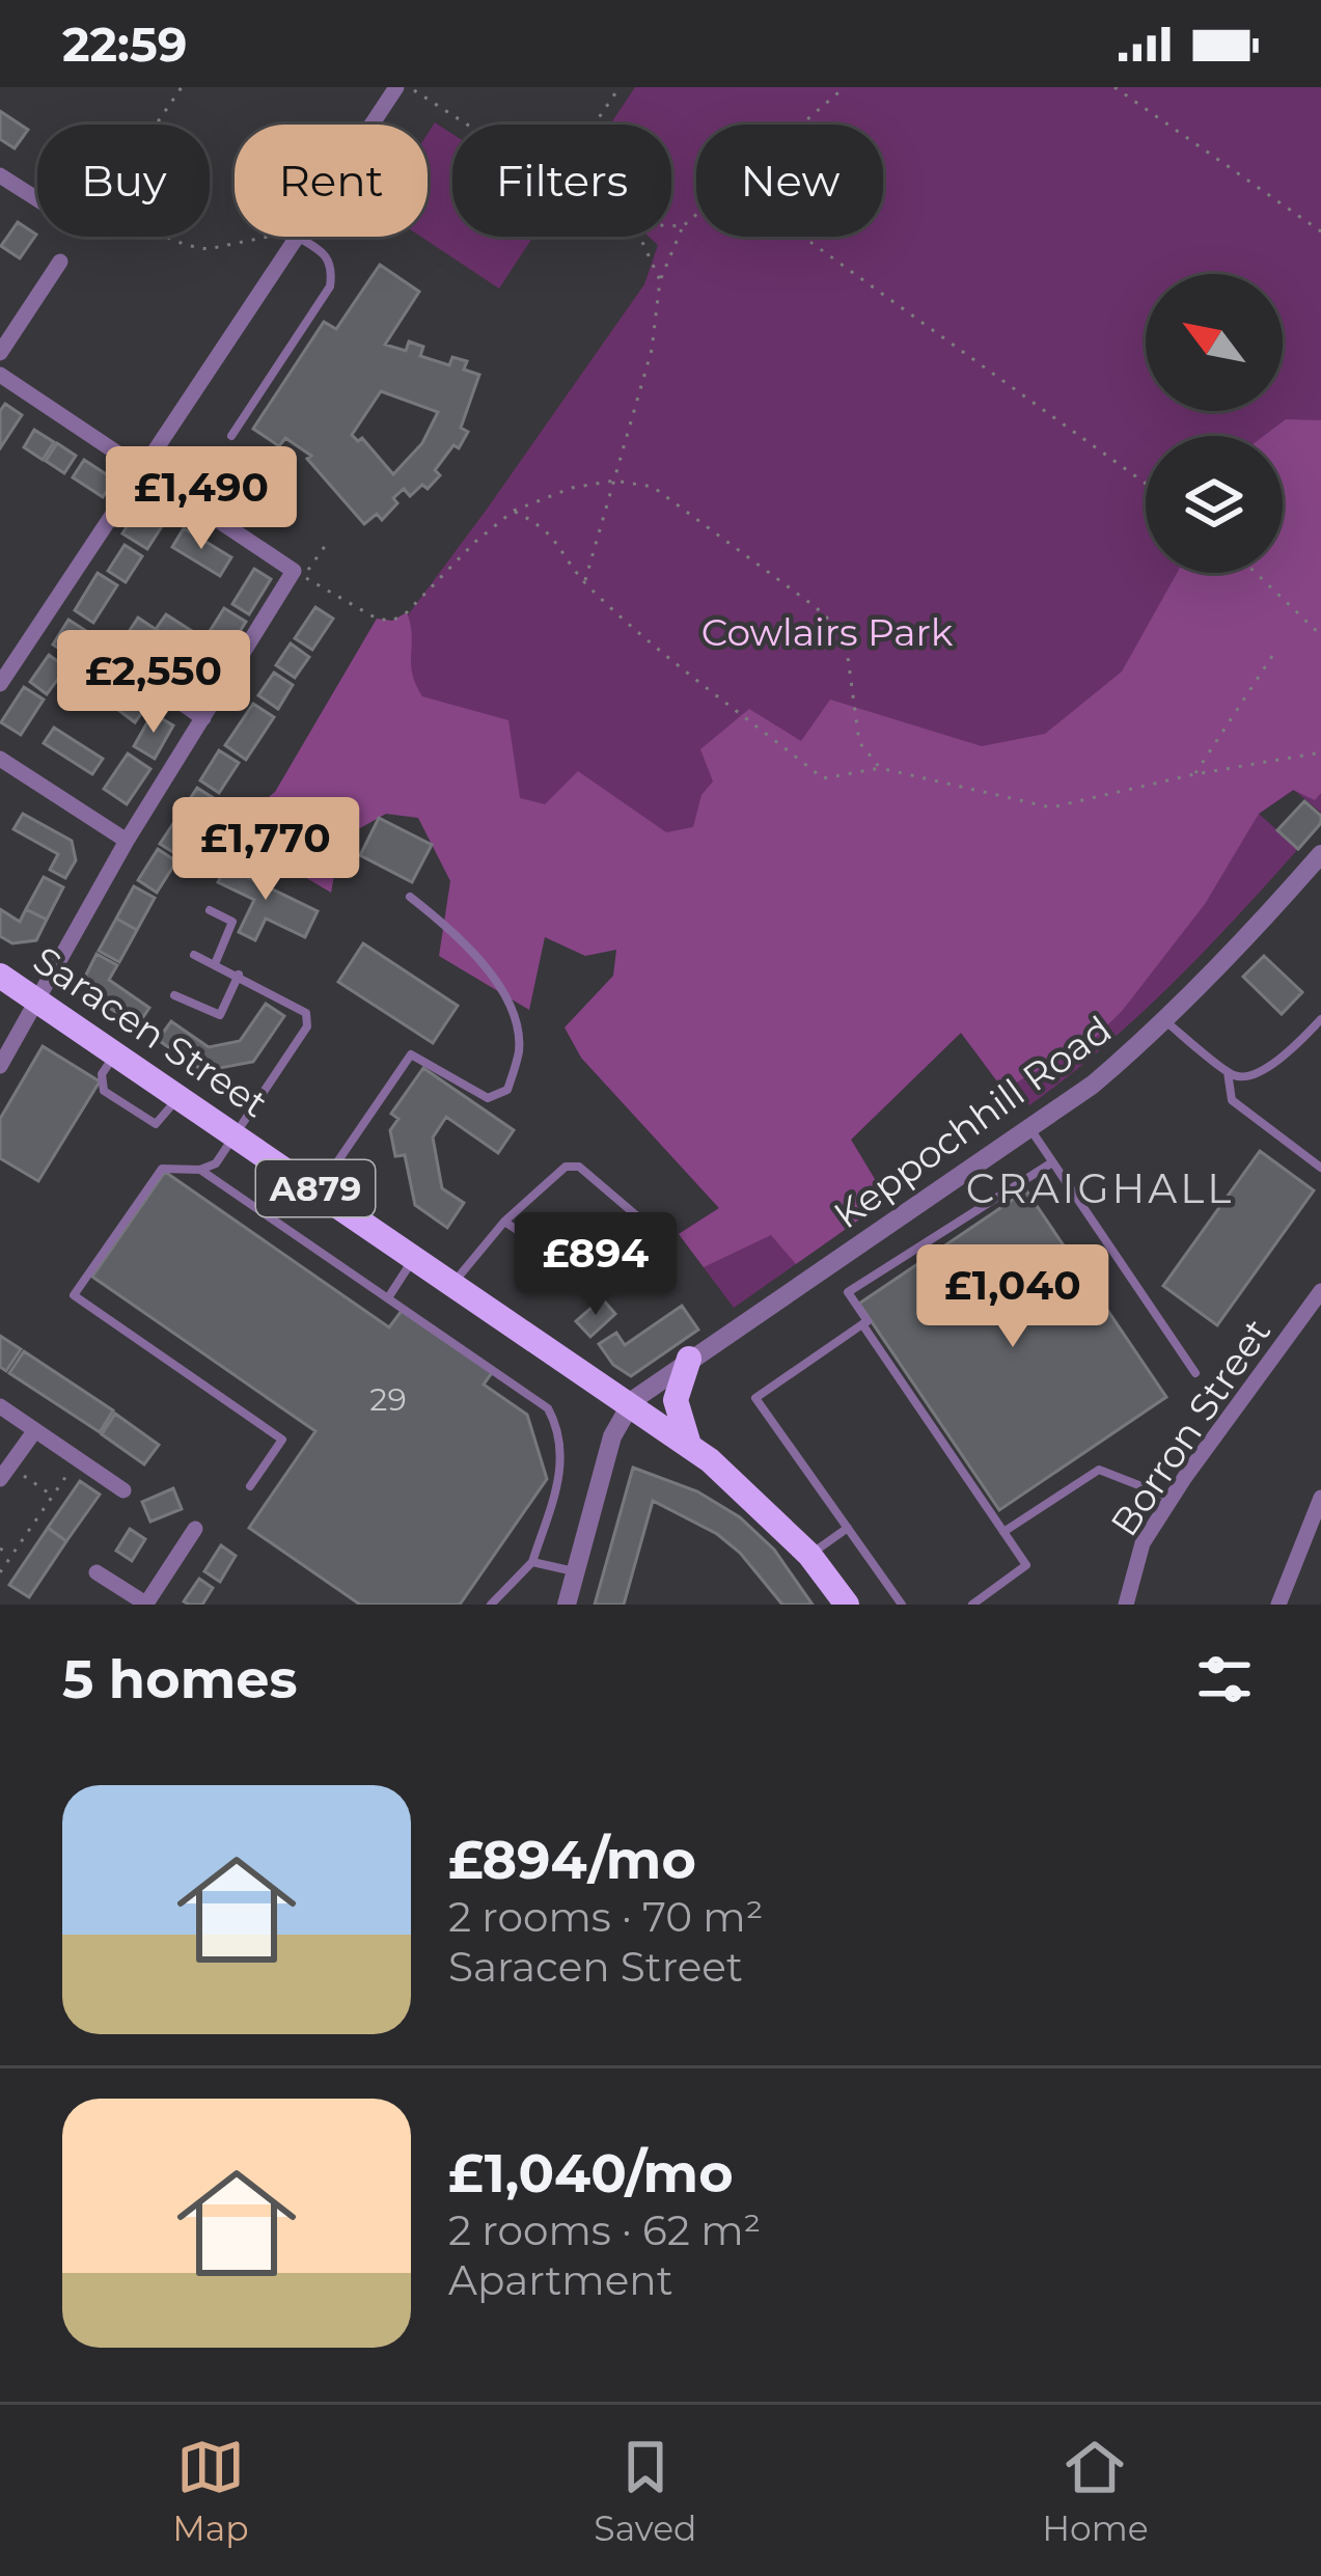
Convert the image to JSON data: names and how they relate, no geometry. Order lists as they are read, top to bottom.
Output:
{
  "streets": {
    "main road": ["Saracen Street", "A879"],
    "street": ["Keppochhill Road", "Borron Street"]
  },
  "crossings": [
    ["Saracen Street", "Keppochhill Road"],
    ["Saracen Street", "A879"],
    ["Keppochhill Road", "A879"]
  ],
  "districts": ["CRAIGHALL"],
  "parks": ["Cowlairs Park"],
  "house_numbers": ["29"],
  "north": "top left",
  "page": {
    "status": "22:59",
    "chip": [
      "Buy",
      "Rent",
      "Filters",
      "New"
    ],
    "price": [
      "£1,490",
      "£2,550",
      "£1,770",
      "£894",
      "£1,040"
    ],
    "heading": "5 homes",
    "list": [
      {
        "name": "£894/mo",
        "note": "2 rooms · 70 m² · Saracen Street"
      },
      {
        "name": "£1,040/mo",
        "note": "2 rooms · 62 m² · Apartment"
      }
    ],
    "tabs": ["Map", "Saved", "Home"]
  }
}
